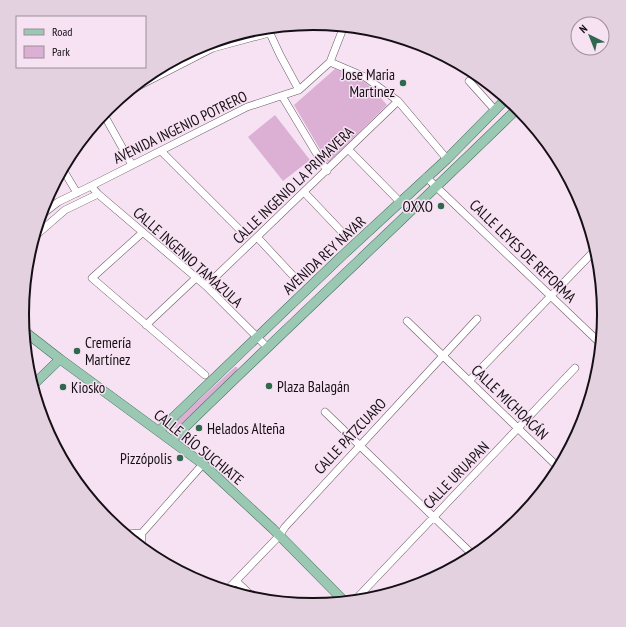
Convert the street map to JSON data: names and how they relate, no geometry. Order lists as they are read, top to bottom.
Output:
{
  "streets": {
    "main road": ["AVENIDA REY NAYAR", "CALLE RÍO SUCHIATE"],
    "street": [
      "AVENIDA INGENIO POTRERO",
      "CALLE INGENIO LA PRIMAVERA",
      "CALLE LEYES DE REFORMA",
      "CALLE INGENIO TAMAZULA",
      "CALLE MICHOACÁN",
      "CALLE PÁTZCUARO",
      "CALLE URUAPAN"
    ]
  },
  "crossings": [
    ["AVENIDA INGENIO POTRERO", "CALLE INGENIO TAMAZULA"],
    ["CALLE INGENIO LA PRIMAVERA", "CALLE INGENIO TAMAZULA"],
    ["CALLE LEYES DE REFORMA", "AVENIDA REY NAYAR"],
    ["AVENIDA REY NAYAR", "CALLE INGENIO TAMAZULA"],
    ["AVENIDA REY NAYAR", "CALLE RÍO SUCHIATE"],
    ["CALLE MICHOACÁN", "CALLE PÁTZCUARO"],
    ["CALLE MICHOACÁN", "CALLE URUAPAN"],
    ["CALLE PÁTZCUARO", "CALLE RÍO SUCHIATE"]
  ],
  "places": [
    "Jose Maria Martinez",
    "OXXO",
    "Cremería Martínez",
    "Plaza Balagán",
    "Kiosko",
    "Helados Alteña",
    "Pizzópolis"
  ],
  "legend": ["Road", "Park"],
  "north": "top left"
}
